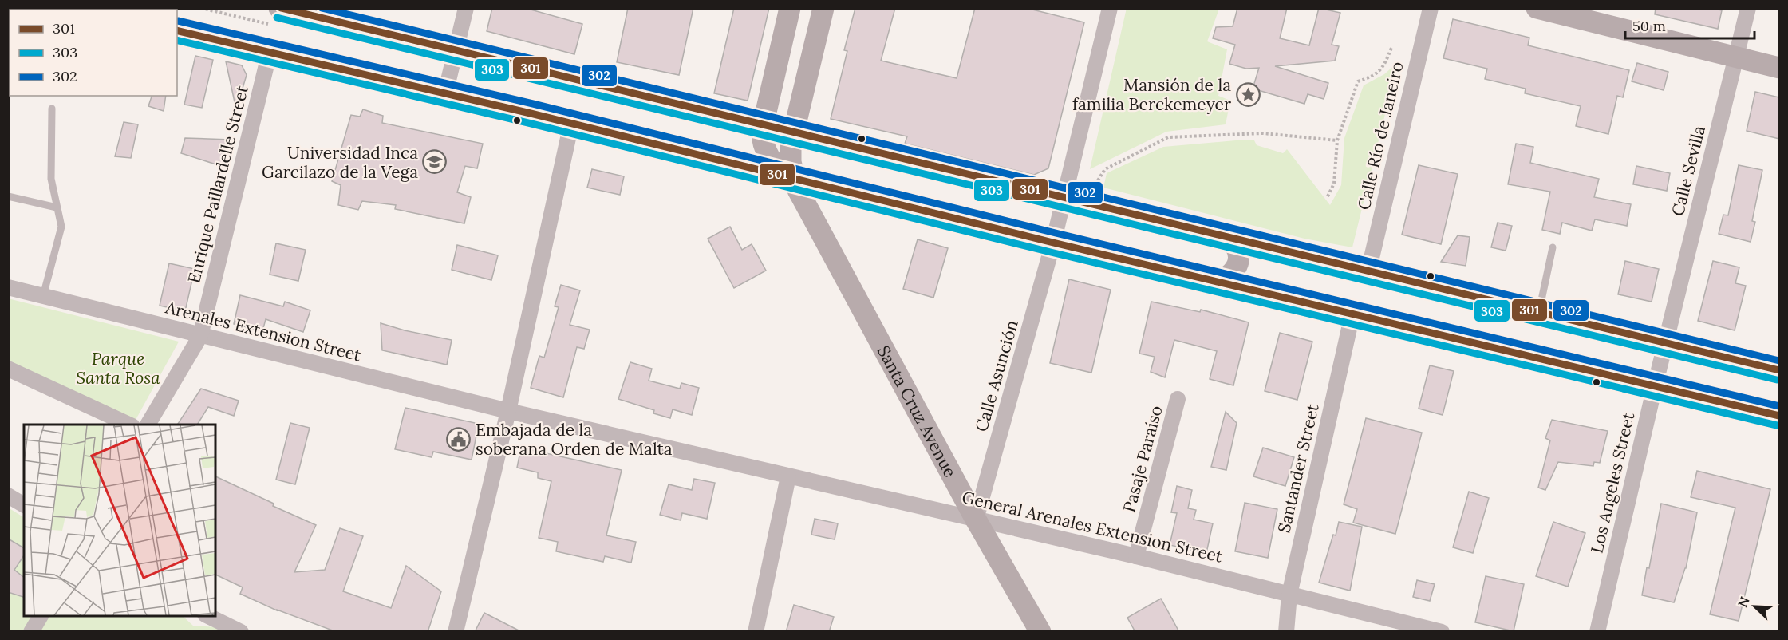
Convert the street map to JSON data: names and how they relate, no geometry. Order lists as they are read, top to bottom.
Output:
{
  "streets": {
    "main road": ["Santa Cruz Avenue"],
    "street": [
      "Calle Río de Janeiro",
      "Calle Sevilla",
      "Enrique Paillardelle Street",
      "Arenales Extension Street",
      "Calle Asunción",
      "Pasaje Paraíso",
      "Santander Street",
      "Los Angeles Street",
      "General Arenales Extension Street"
    ]
  },
  "crossings": [
    ["Calle Sevilla", "Los Angeles Street"],
    ["Enrique Paillardelle Street", "Arenales Extension Street"],
    ["Arenales Extension Street", "General Arenales Extension Street"],
    ["Calle Asunción", "Santa Cruz Avenue"],
    ["Calle Asunción", "General Arenales Extension Street"],
    ["Santa Cruz Avenue", "General Arenales Extension Street"],
    ["Pasaje Paraíso", "General Arenales Extension Street"],
    ["Santander Street", "General Arenales Extension Street"]
  ],
  "parks": ["Parque Santa Rosa"],
  "places": {
    "place": ["Mansión de la familia Berckemeyer"],
    "school or university": ["Universidad Inca Garcilazo de la Vega"],
    "public building": ["Embajada de la soberana Orden de Malta"]
  },
  "lines": ["transit line 301", "transit line 302", "transit line 303"],
  "legend": ["301", "303", "302"],
  "scale_bar": "50 m",
  "north": "top left"
}
